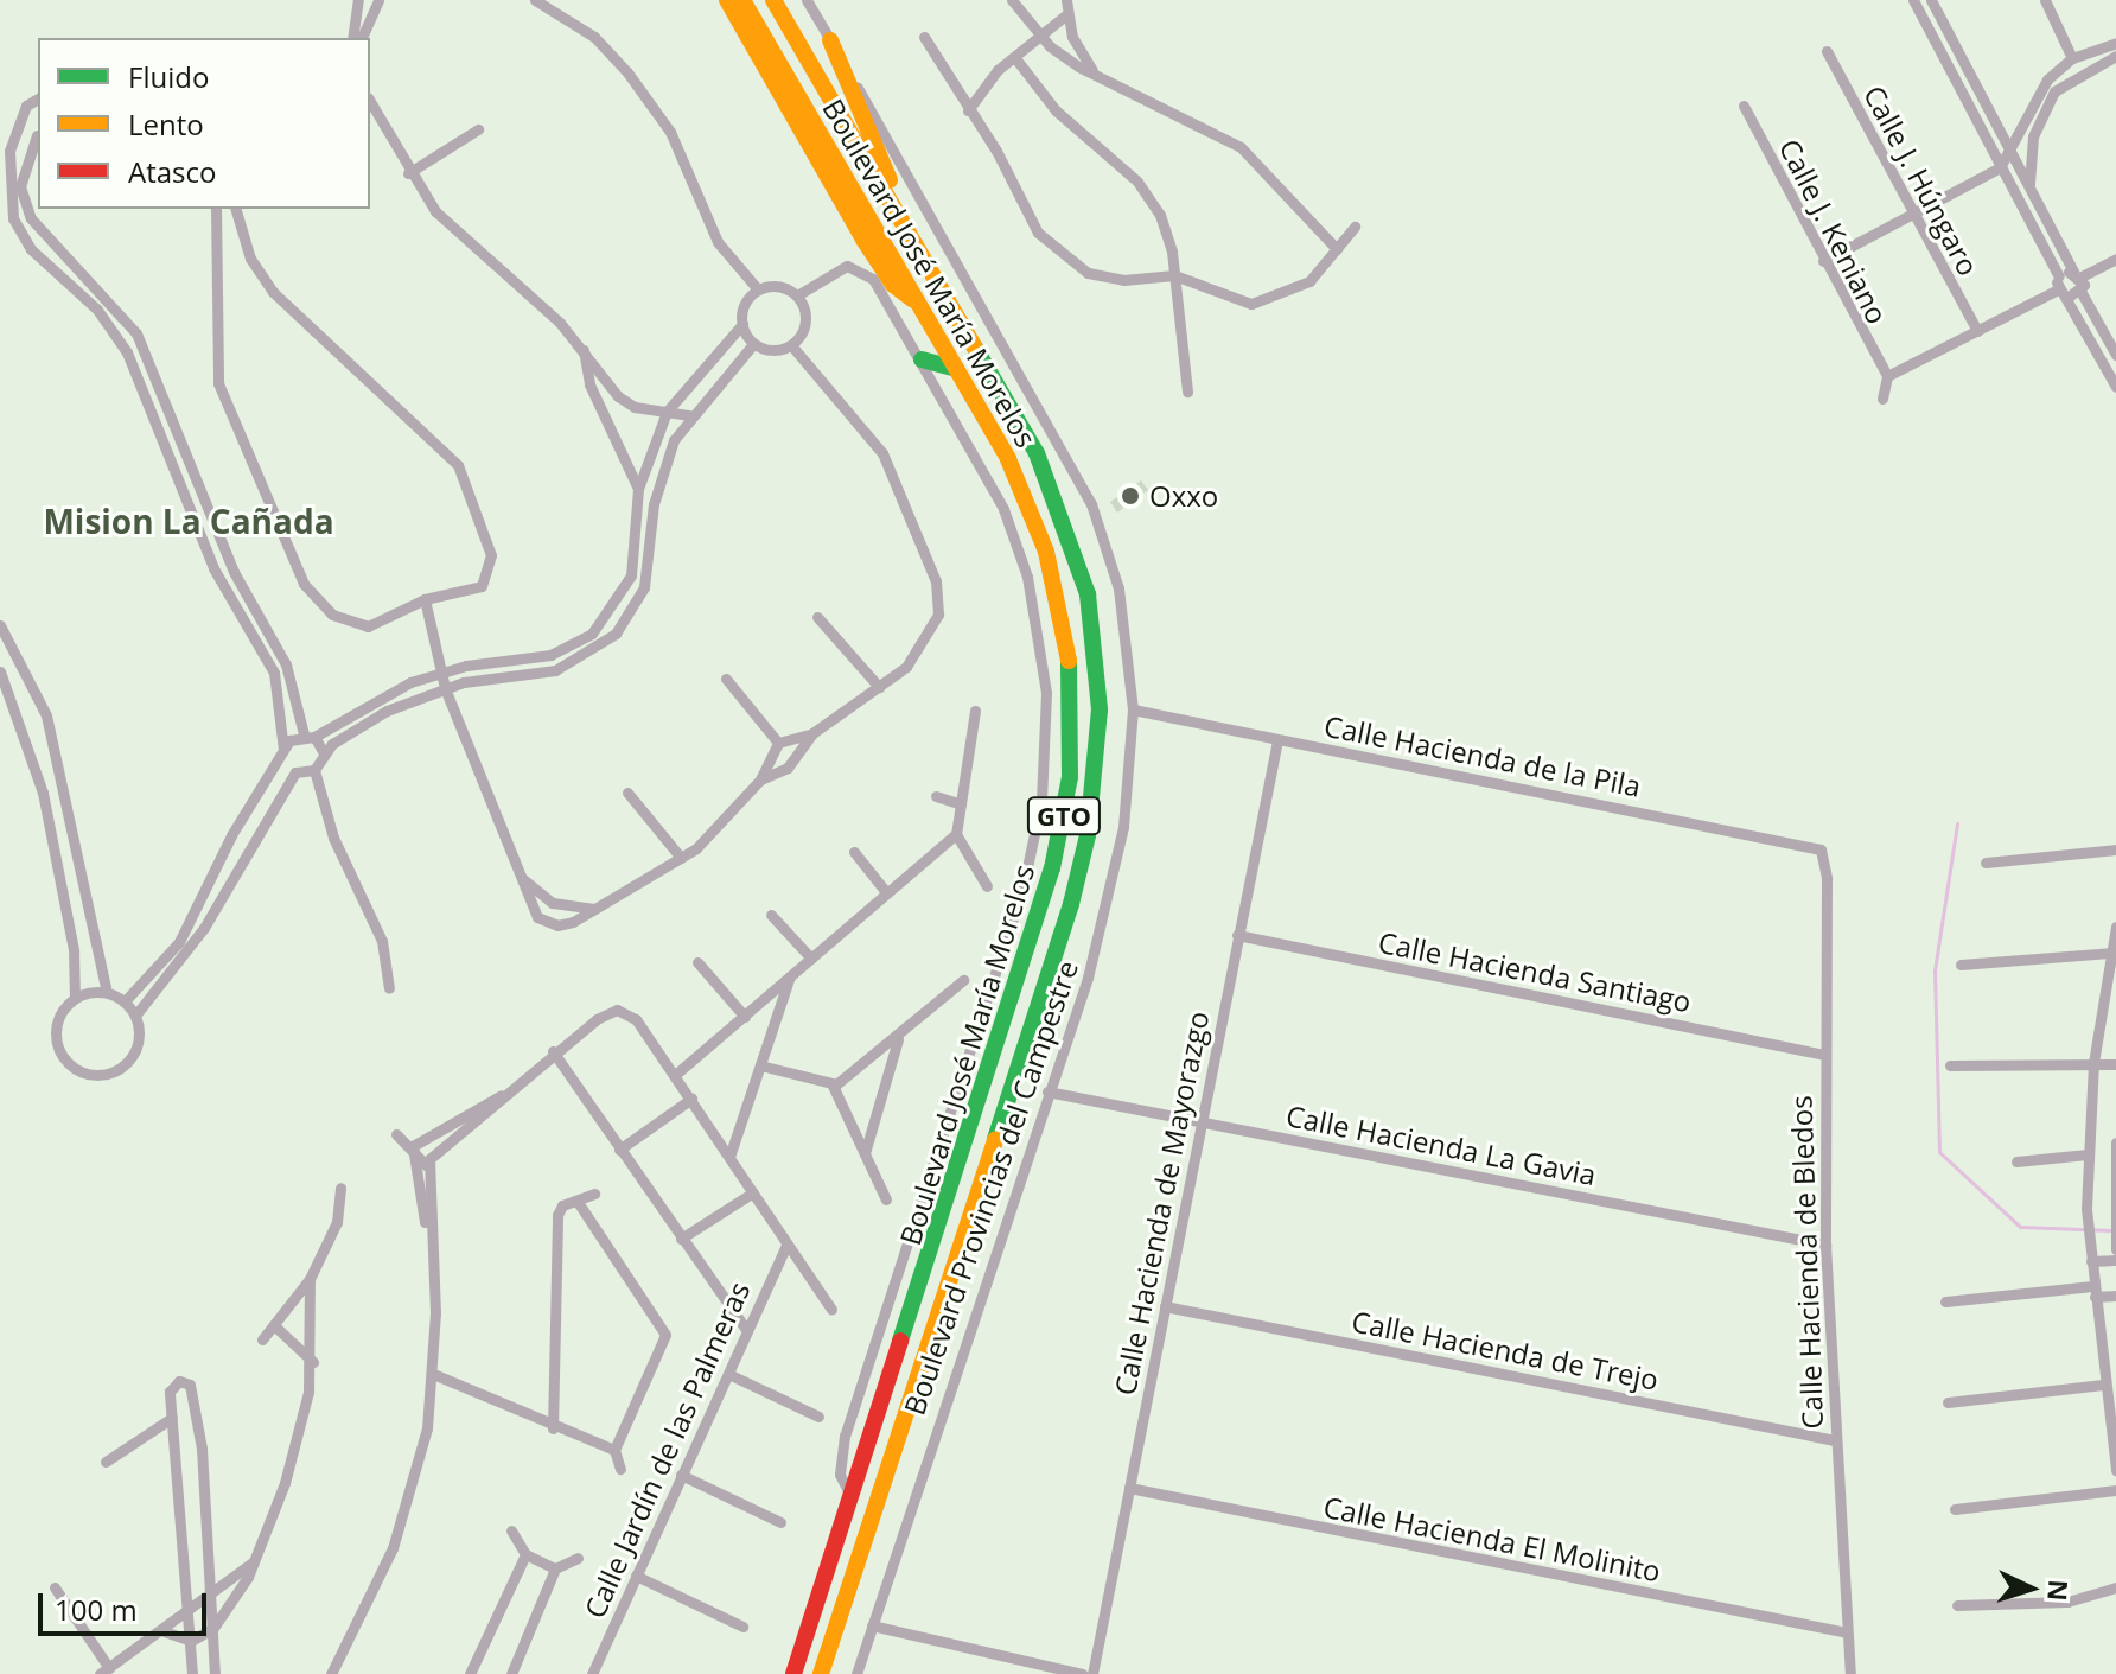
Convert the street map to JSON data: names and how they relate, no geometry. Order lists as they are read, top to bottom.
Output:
{
  "streets": {
    "main road": ["Boulevard José María Morelos", "GTO"],
    "street": [
      "Calle J. Húngaro",
      "Calle J. Keniano",
      "Calle Hacienda de la Pila",
      "Calle Hacienda Santiago",
      "Calle Hacienda La Gavia",
      "Boulevard Provincias del Campestre",
      "Calle Hacienda de Mayorazgo",
      "Calle Hacienda de Bledos",
      "Calle Hacienda de Trejo",
      "Calle Jardín de las Palmeras",
      "Calle Hacienda El Molinito"
    ]
  },
  "crossings": [
    ["Calle Hacienda de la Pila", "Boulevard Provincias del Campestre"],
    ["Calle Hacienda de la Pila", "Calle Hacienda de Mayorazgo"],
    ["Calle Hacienda de la Pila", "Calle Hacienda de Bledos"],
    ["Calle Hacienda Santiago", "Calle Hacienda de Mayorazgo"],
    ["Calle Hacienda Santiago", "Calle Hacienda de Bledos"],
    ["Calle Hacienda La Gavia", "Boulevard Provincias del Campestre"],
    ["Calle Hacienda La Gavia", "Calle Hacienda de Mayorazgo"],
    ["Calle Hacienda La Gavia", "Calle Hacienda de Bledos"],
    ["Calle Hacienda de Mayorazgo", "Calle Hacienda de Trejo"],
    ["Calle Hacienda de Mayorazgo", "Calle Hacienda El Molinito"],
    ["Calle Hacienda de Bledos", "Calle Hacienda de Trejo"],
    ["Calle Hacienda de Bledos", "Calle Hacienda El Molinito"]
  ],
  "districts": ["Mision La Cañada"],
  "places": ["Oxxo"],
  "legend": ["Fluido", "Lento", "Atasco"],
  "scale_bar": "100 m",
  "north": "right"
}
